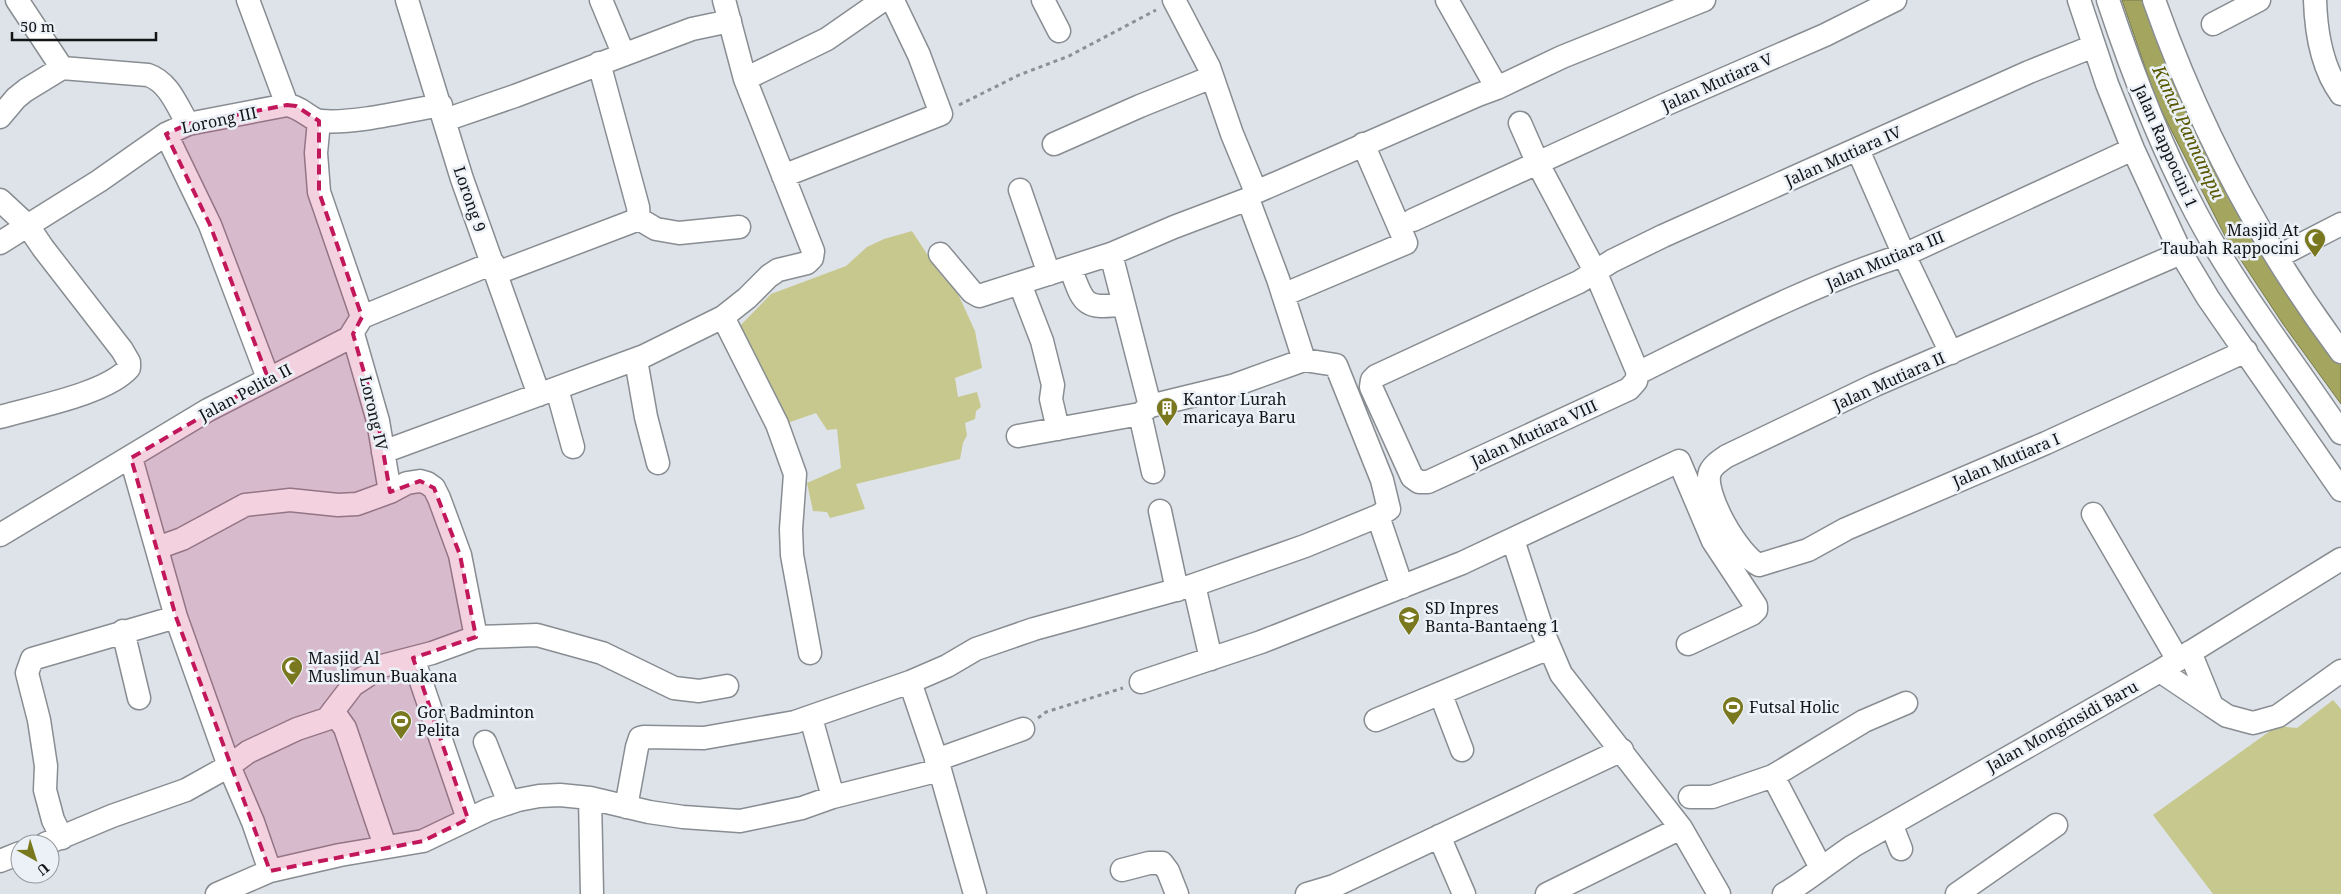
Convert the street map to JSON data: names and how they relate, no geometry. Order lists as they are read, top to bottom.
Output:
{
  "streets": {
    "street": [
      "Jalan Mutiara V",
      "Lorong III",
      "Jalan Rappocini 1",
      "Jalan Mutiara IV",
      "Lorong 9",
      "Jalan Mutiara III",
      "Jalan Mutiara II",
      "Jalan Pelita II",
      "Lorong IV",
      "Jalan Mutiara VIII",
      "Jalan Mutiara I",
      "Jalan Monginsidi Baru"
    ]
  },
  "crossings": [
    ["Lorong III", "Jalan Pelita II"],
    ["Jalan Mutiara IV", "Jalan Mutiara VIII"],
    ["Lorong 9", "Jalan Pelita II"],
    ["Jalan Mutiara III", "Jalan Mutiara VIII"],
    ["Jalan Mutiara II", "Jalan Mutiara I"],
    ["Jalan Pelita II", "Lorong IV"]
  ],
  "water": ["Kanal Pannampu"],
  "places": {
    "mosque": ["Masjid At Taubah Rappocini", "Masjid Al Muslimun Buakana"],
    "building": ["Kantor Lurah maricaya Baru"],
    "school or university": ["SD Inpres Banta-Bantaeng 1"],
    "sports": ["Futsal Holic", "Gor Badminton Pelita"]
  },
  "scale_bar": "50 m",
  "north": "bottom right"
}
